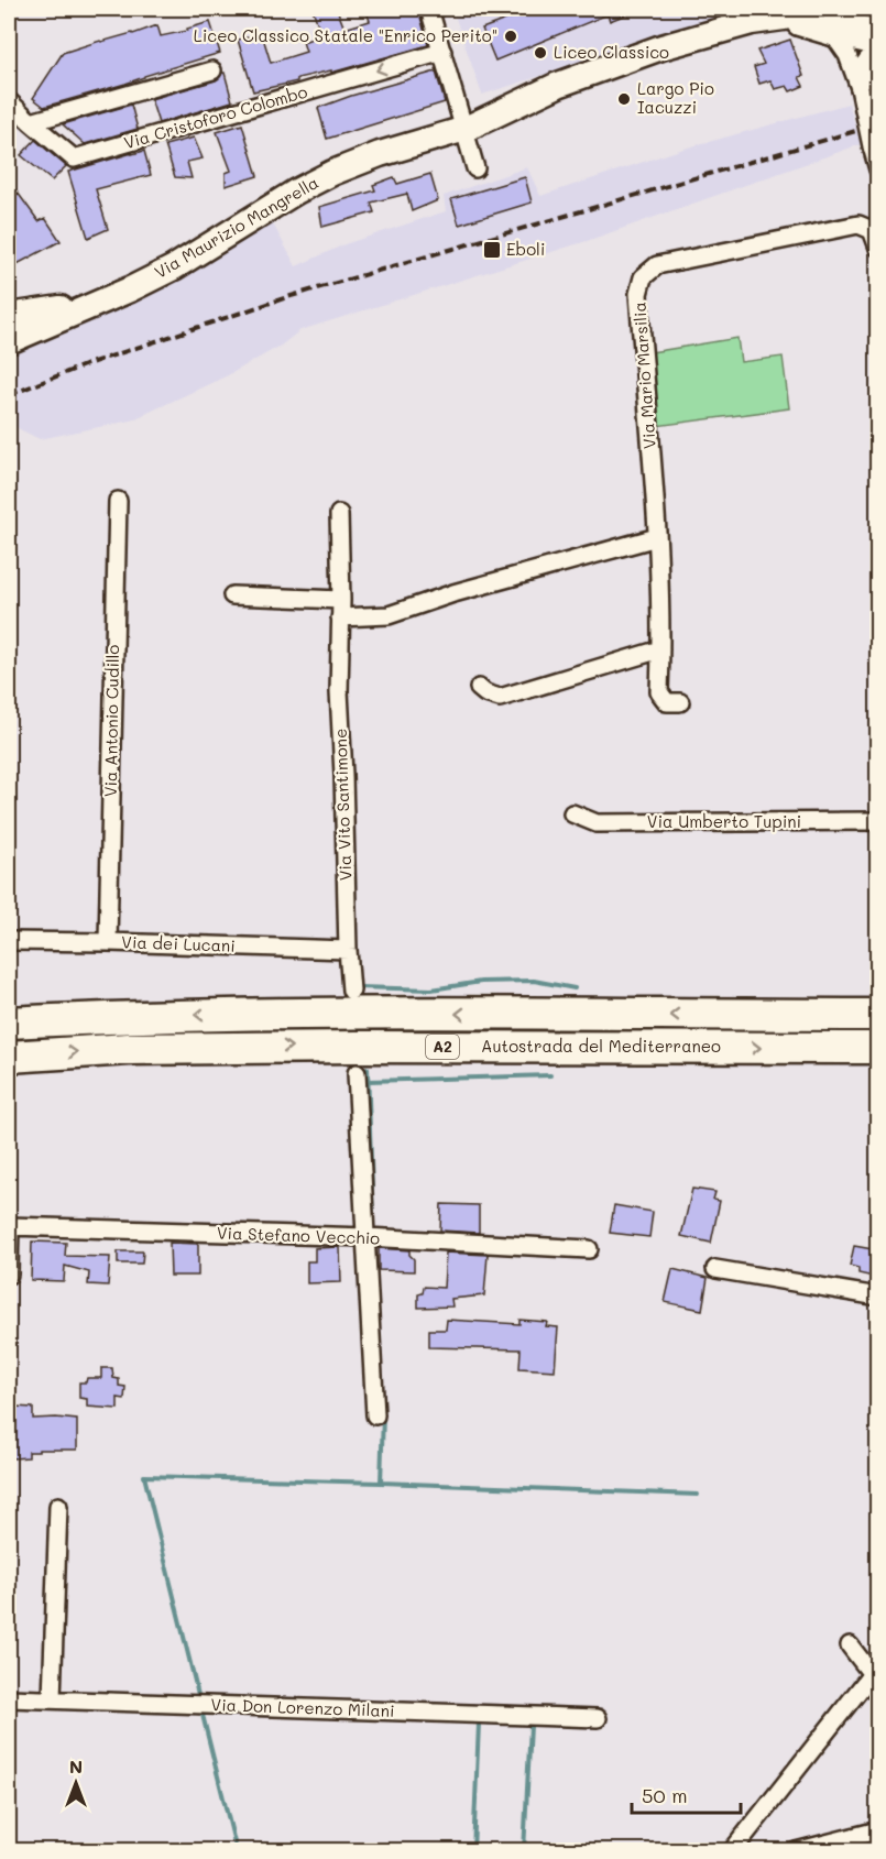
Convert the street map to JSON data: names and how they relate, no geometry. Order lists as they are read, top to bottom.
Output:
{
  "streets": {
    "highway": ["A2", "Autostrada del Mediterraneo"],
    "street": [
      "Via Cristoforo Colombo",
      "Via Maurizio Mangrella",
      "Via Mario Marsilia",
      "Via Antonio Cudillo",
      "Via Vito Santimone",
      "Via Umberto Tupini",
      "Via dei Lucani",
      "Via Stefano Vecchio",
      "Via Don Lorenzo Milani"
    ]
  },
  "crossings": [
    ["Via Antonio Cudillo", "Via dei Lucani"],
    ["Via Vito Santimone", "Via dei Lucani"]
  ],
  "places": {
    "other": ["Liceo Classico Statale \"Enrico Perito\"", "Liceo Classico", "Largo Pio Iacuzzi"],
    "transit": ["Eboli"]
  },
  "scale_bar": "50 m",
  "north": "top"
}
